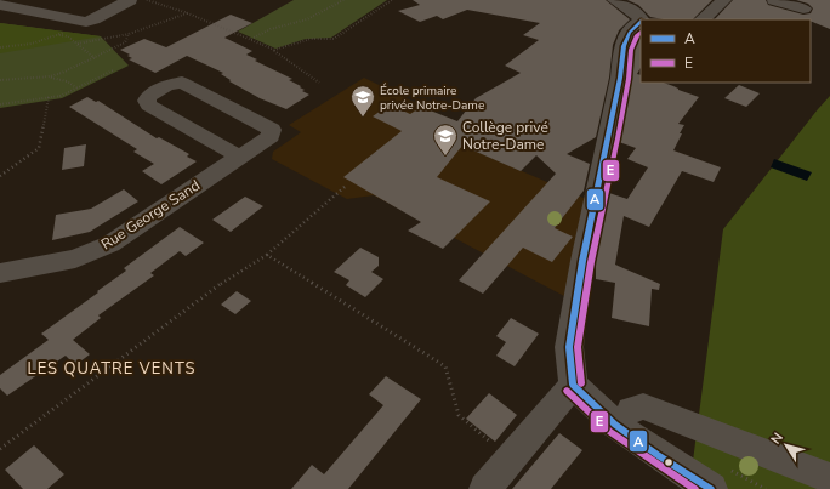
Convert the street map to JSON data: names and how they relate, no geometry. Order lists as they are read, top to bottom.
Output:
{
  "streets": {
    "street": ["Rue George Sand"]
  },
  "districts": ["LES QUATRE VENTS"],
  "places": {
    "school or university": ["École primaire privée Notre-Dame", "Collège privé Notre-Dame"]
  },
  "lines": ["transit line A", "transit line E"],
  "legend": ["A", "E"],
  "north": "top left"
}
